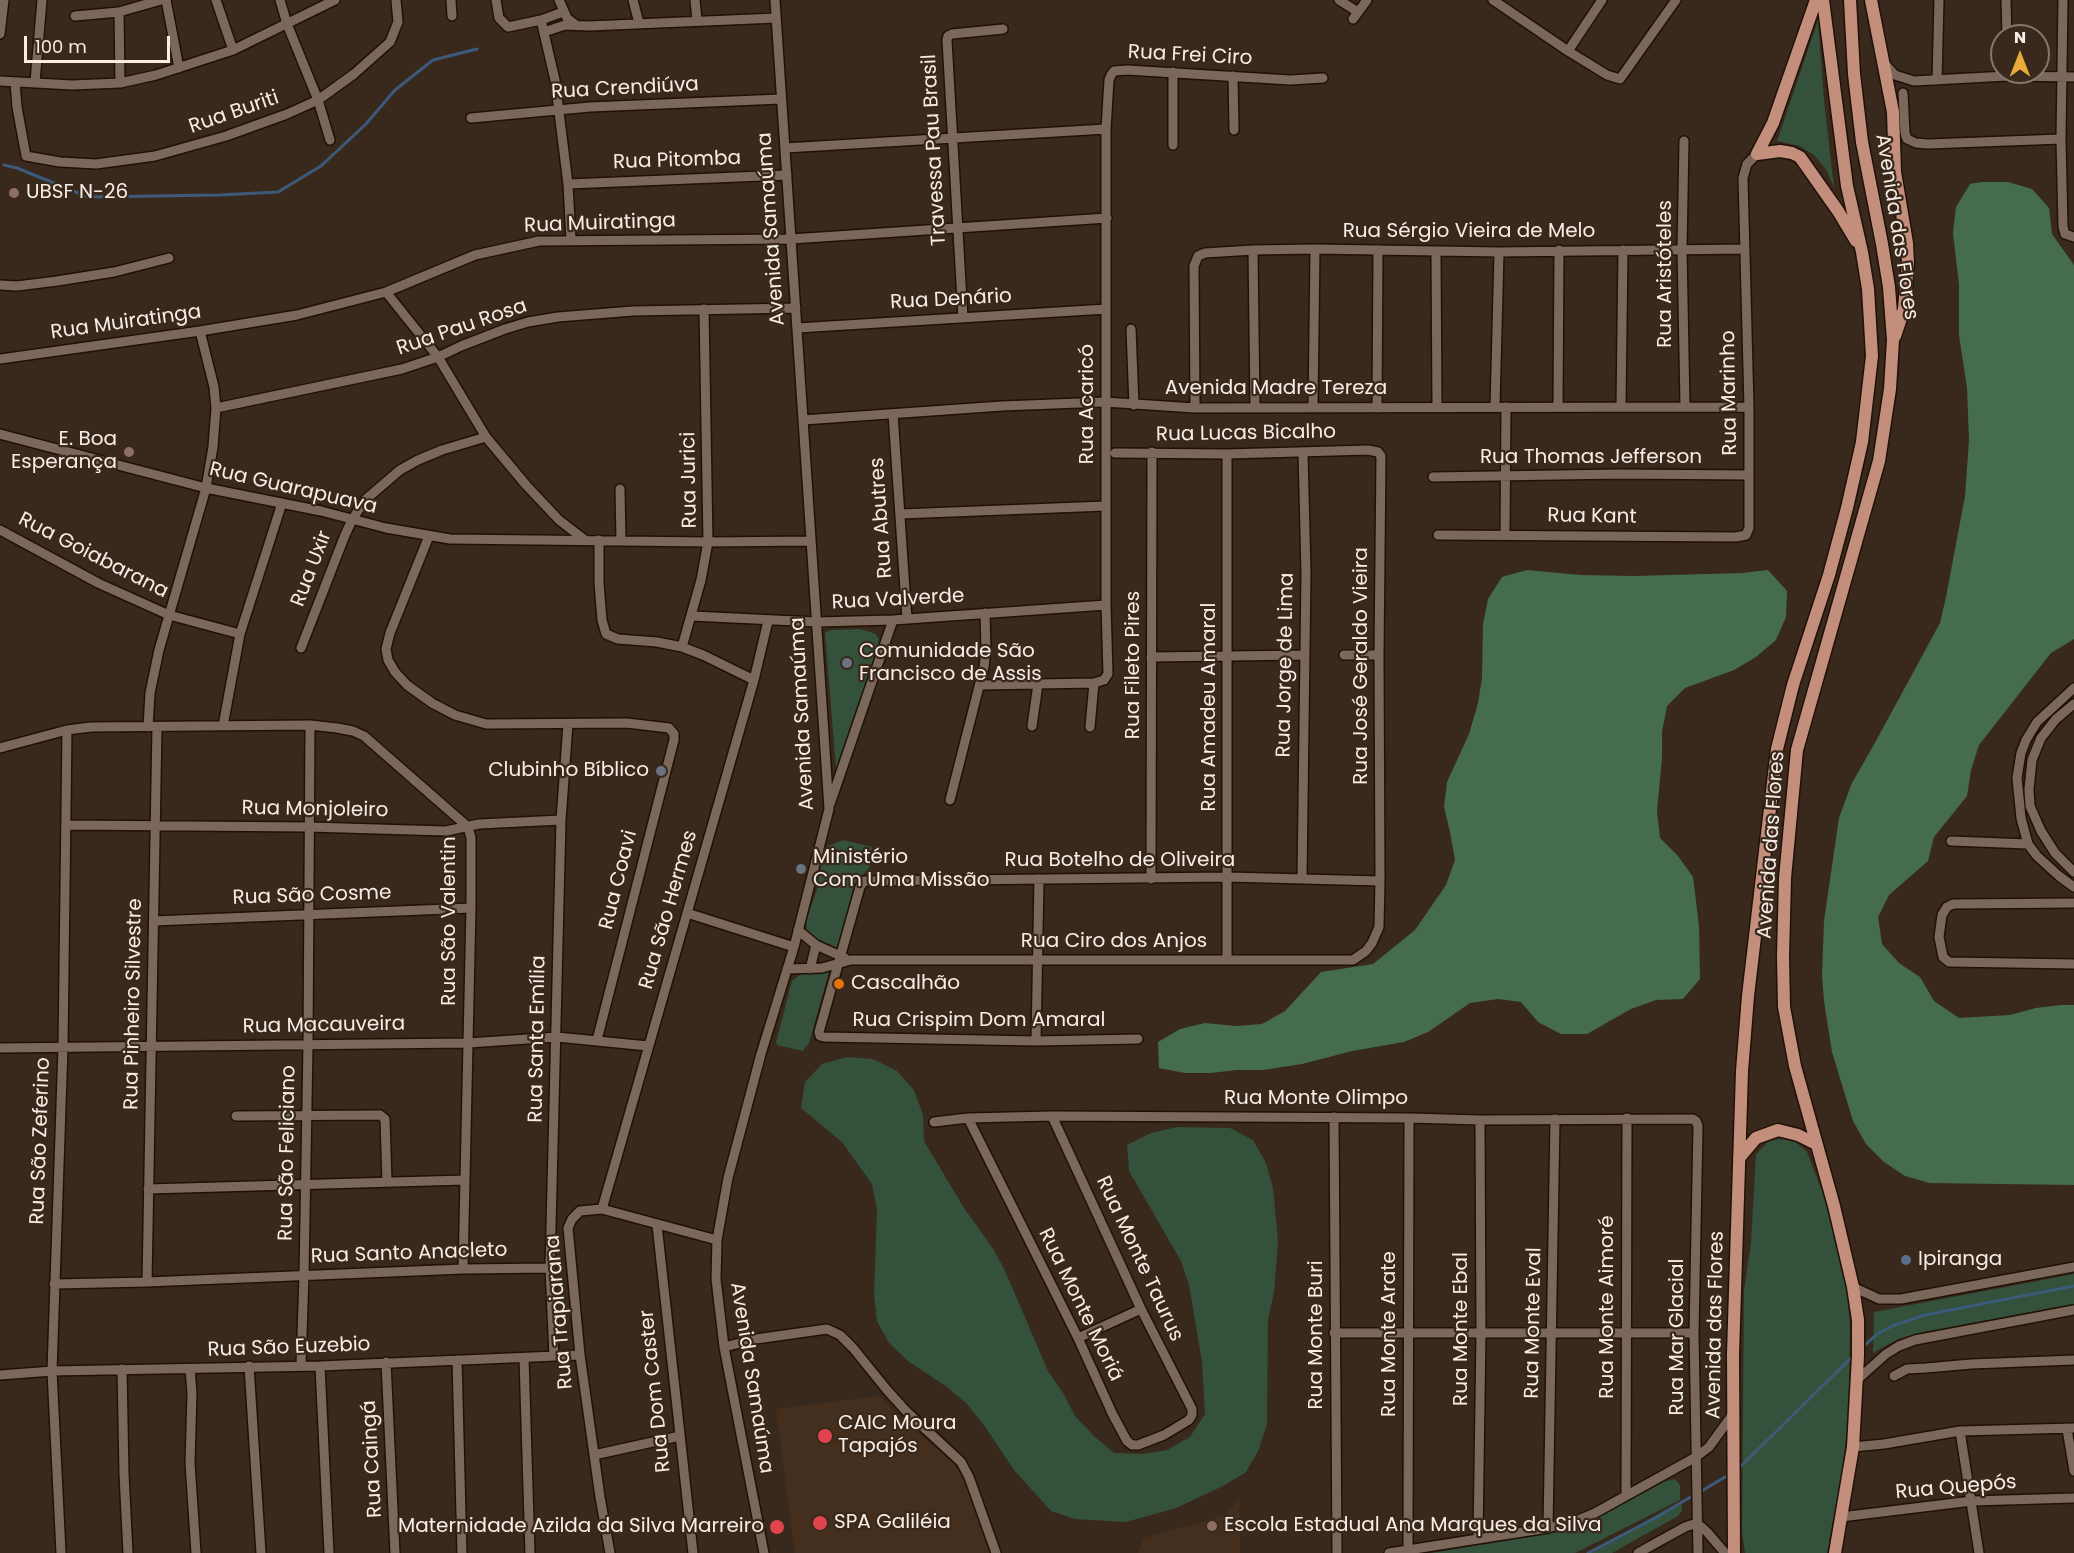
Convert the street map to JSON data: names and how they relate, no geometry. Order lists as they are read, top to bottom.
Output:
{
  "streets": {
    "main road": ["Avenida das Flores"],
    "street": [
      "Rua Frei Ciro",
      "Rua Crendiúva",
      "Rua Buriti",
      "Travessa Pau Brasil",
      "Rua Pitomba",
      "Rua Muiratinga",
      "Avenida Samaúma",
      "Rua Sérgio Vieira de Melo",
      "Rua Aristóteles",
      "Rua Denário",
      "Rua Pau Rosa",
      "Avenida Madre Tereza",
      "Rua Marinho",
      "Rua Acaricó",
      "Rua Lucas Bicalho",
      "Rua Thomas Jefferson",
      "Rua Jurici",
      "Rua Guarapuava",
      "Rua Kant",
      "Rua Abutres",
      "Rua Goiabarana",
      "Rua Uxir",
      "Rua Valverde",
      "Rua Fileto Pires",
      "Rua Jorge de Lima",
      "Rua José Geraldo Vieira",
      "Rua Amadeu Amaral",
      "Rua Monjoleiro",
      "Rua Botelho de Oliveira",
      "Rua Coavi",
      "Rua São Cosme",
      "Rua São Hermes",
      "Rua São Valentin",
      "Rua Ciro dos Anjos",
      "Rua Pinheiro Silvestre",
      "Rua Crispim Dom Amaral",
      "Rua Macauveira",
      "Rua Santa Emília",
      "Rua Monte Olimpo",
      "Rua São Zeferino",
      "Rua São Feliciano",
      "Rua Santo Anacleto",
      "Rua Monte Taurus",
      "Rua Monte Moriá",
      "Rua Monte Aimoré",
      "Rua Trapiarana",
      "Rua Monte Eval",
      "Rua Monte Ebal",
      "Rua Monte Arate",
      "Rua Monte Buri",
      "Rua Mar Glacial",
      "Rua São Euzebio",
      "Rua Dom Caster",
      "Rua Caingá",
      "Rua Quepós"
    ]
  },
  "crossings": [
    ["Rua Frei Ciro", "Rua Acaricó"],
    ["Rua Crendiúva", "Avenida Samaúma"],
    ["Travessa Pau Brasil", "Rua Muiratinga"],
    ["Travessa Pau Brasil", "Rua Denário"],
    ["Rua Pitomba", "Avenida Samaúma"],
    ["Rua Muiratinga", "Avenida Samaúma"],
    ["Rua Muiratinga", "Rua Acaricó"],
    ["Rua Muiratinga", "Rua Pinheiro Silvestre"],
    ["Avenida das Flores", "Rua Quepós"],
    ["Avenida Samaúma", "Rua Denário"],
    ["Avenida Samaúma", "Rua Pau Rosa"],
    ["Avenida Samaúma", "Avenida Madre Tereza"],
    ["Avenida Samaúma", "Rua Guarapuava"],
    ["Avenida Samaúma", "Rua Valverde"],
    ["Avenida Samaúma", "Rua Ciro dos Anjos"],
    ["Rua Sérgio Vieira de Melo", "Rua Aristóteles"],
    ["Rua Sérgio Vieira de Melo", "Avenida Madre Tereza"],
    ["Rua Sérgio Vieira de Melo", "Rua Marinho"],
    ["Rua Aristóteles", "Avenida Madre Tereza"],
    ["Rua Denário", "Rua Acaricó"],
    ["Rua Pau Rosa", "Rua Jurici"],
    ["Rua Pau Rosa", "Rua Pinheiro Silvestre"],
    ["Avenida Madre Tereza", "Rua Marinho"],
    ["Avenida Madre Tereza", "Rua Acaricó"],
    ["Avenida Madre Tereza", "Rua Abutres"],
    ["Rua Marinho", "Rua Thomas Jefferson"],
    ["Rua Marinho", "Rua Kant"],
    ["Rua Acaricó", "Rua Valverde"],
    ["Rua Lucas Bicalho", "Rua Fileto Pires"],
    ["Rua Lucas Bicalho", "Rua Jorge de Lima"],
    ["Rua Lucas Bicalho", "Rua José Geraldo Vieira"],
    ["Rua Lucas Bicalho", "Rua Amadeu Amaral"],
    ["Rua Jurici", "Rua Guarapuava"],
    ["Rua Jurici", "Rua Valverde"],
    ["Rua Guarapuava", "Rua Uxir"],
    ["Rua Guarapuava", "Rua Pinheiro Silvestre"],
    ["Rua Abutres", "Rua Valverde"],
    ["Rua Goiabarana", "Rua Pinheiro Silvestre"],
    ["Rua Valverde", "Rua São Hermes"],
    ["Rua Fileto Pires", "Rua Botelho de Oliveira"],
    ["Rua Jorge de Lima", "Rua Botelho de Oliveira"],
    ["Rua José Geraldo Vieira", "Rua Botelho de Oliveira"],
    ["Rua José Geraldo Vieira", "Rua Ciro dos Anjos"],
    ["Rua Amadeu Amaral", "Rua Botelho de Oliveira"],
    ["Rua Amadeu Amaral", "Rua Ciro dos Anjos"],
    ["Rua Monjoleiro", "Rua São Valentin"],
    ["Rua Monjoleiro", "Rua Pinheiro Silvestre"],
    ["Rua Monjoleiro", "Rua Santa Emília"],
    ["Rua Monjoleiro", "Rua São Zeferino"],
    ["Rua Monjoleiro", "Rua São Feliciano"],
    ["Rua Botelho de Oliveira", "Rua Ciro dos Anjos"],
    ["Rua Botelho de Oliveira", "Rua Crispim Dom Amaral"],
    ["Rua Coavi", "Rua Macauveira"],
    ["Rua Coavi", "Rua Santa Emília"],
    ["Rua São Cosme", "Rua São Valentin"],
    ["Rua São Cosme", "Rua Pinheiro Silvestre"],
    ["Rua São Cosme", "Rua São Feliciano"],
    ["Rua São Hermes", "Rua Macauveira"],
    ["Rua São Hermes", "Rua Trapiarana"],
    ["Rua São Valentin", "Rua Pinheiro Silvestre"],
    ["Rua São Valentin", "Rua Macauveira"],
    ["Rua São Valentin", "Rua São Zeferino"],
    ["Rua São Valentin", "Rua São Feliciano"],
    ["Rua São Valentin", "Rua Santo Anacleto"],
    ["Rua Ciro dos Anjos", "Rua Crispim Dom Amaral"],
    ["Rua Pinheiro Silvestre", "Rua Macauveira"],
    ["Rua Pinheiro Silvestre", "Rua Santo Anacleto"],
    ["Rua Macauveira", "Rua Santa Emília"],
    ["Rua Macauveira", "Rua São Zeferino"],
    ["Rua Macauveira", "Rua São Feliciano"],
    ["Rua Santa Emília", "Rua Santo Anacleto"],
    ["Rua Santa Emília", "Rua São Euzebio"],
    ["Rua Monte Olimpo", "Rua Monte Taurus"],
    ["Rua Monte Olimpo", "Rua Monte Moriá"],
    ["Rua Monte Olimpo", "Rua Monte Aimoré"],
    ["Rua Monte Olimpo", "Rua Monte Eval"],
    ["Rua Monte Olimpo", "Rua Monte Ebal"],
    ["Rua Monte Olimpo", "Rua Monte Arate"],
    ["Rua Monte Olimpo", "Rua Monte Buri"],
    ["Rua Monte Olimpo", "Rua Mar Glacial"],
    ["Rua São Zeferino", "Rua Santo Anacleto"],
    ["Rua São Zeferino", "Rua São Euzebio"],
    ["Rua São Feliciano", "Rua Santo Anacleto"],
    ["Rua São Feliciano", "Rua São Euzebio"],
    ["Rua Monte Taurus", "Rua Monte Moriá"],
    ["Rua Trapiarana", "Rua São Euzebio"],
    ["Rua São Euzebio", "Rua Caingá"]
  ],
  "places": [
    "UBSF N-26",
    "E. Boa Esperança",
    "Comunidade São Francisco de Assis",
    "Clubinho Bíblico",
    "Ministério Com Uma Missão",
    "Cascalhão",
    "Ipiranga",
    "CAIC Moura Tapajós",
    "SPA Galiléia",
    "Escola Estadual Ana Marques da Silva",
    "Maternidade Azilda da Silva Marreiro"
  ],
  "scale_bar": "100 m",
  "north": "top"
}
